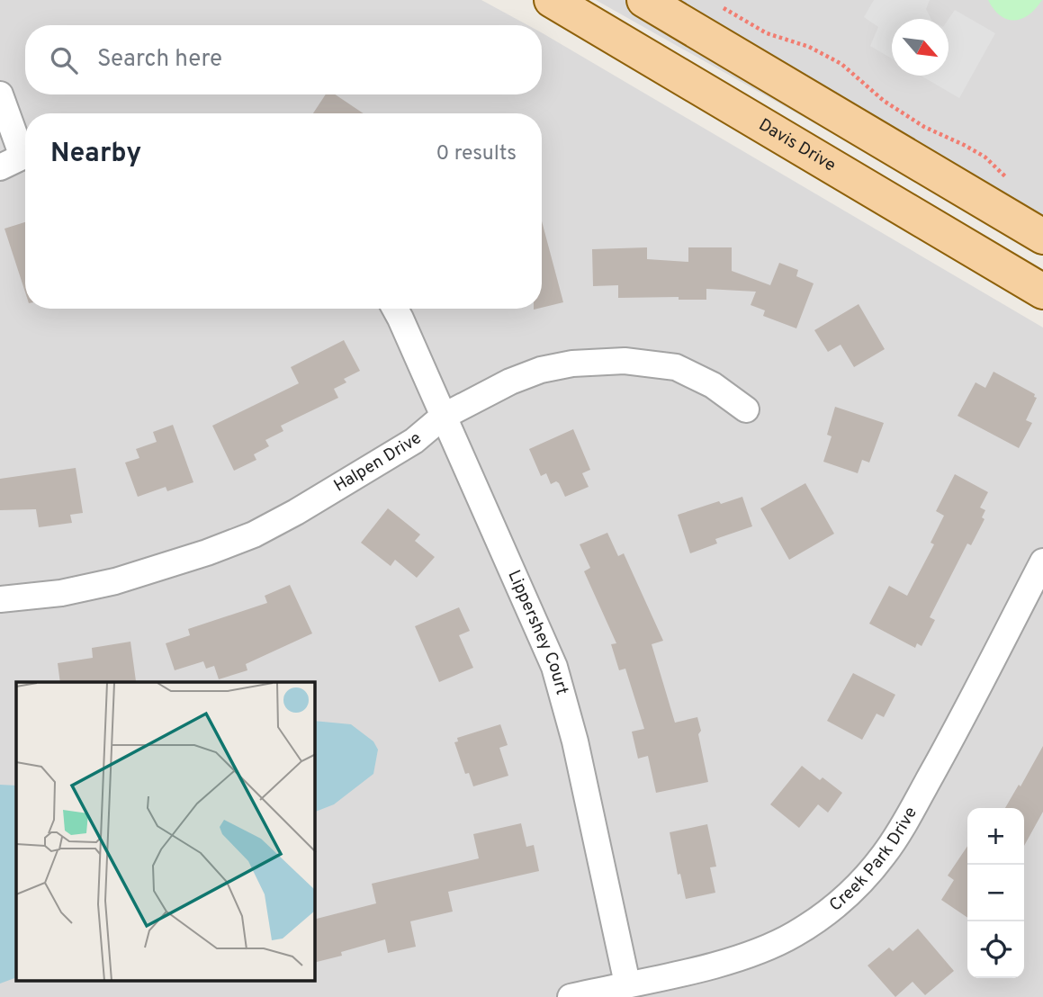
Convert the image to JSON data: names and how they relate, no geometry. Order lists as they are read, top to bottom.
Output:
{
  "streets": {
    "main road": ["Davis Drive"],
    "street": ["Halpen Drive", "Lippershey Court", "Creek Park Drive"]
  },
  "crossings": [
    ["Halpen Drive", "Lippershey Court"],
    ["Lippershey Court", "Creek Park Drive"]
  ],
  "north": "bottom right",
  "page": {
    "search": "Search here",
    "heading": ["Nearby", "0 results"],
    "map_buttons": ["+", "−"]
  }
}
